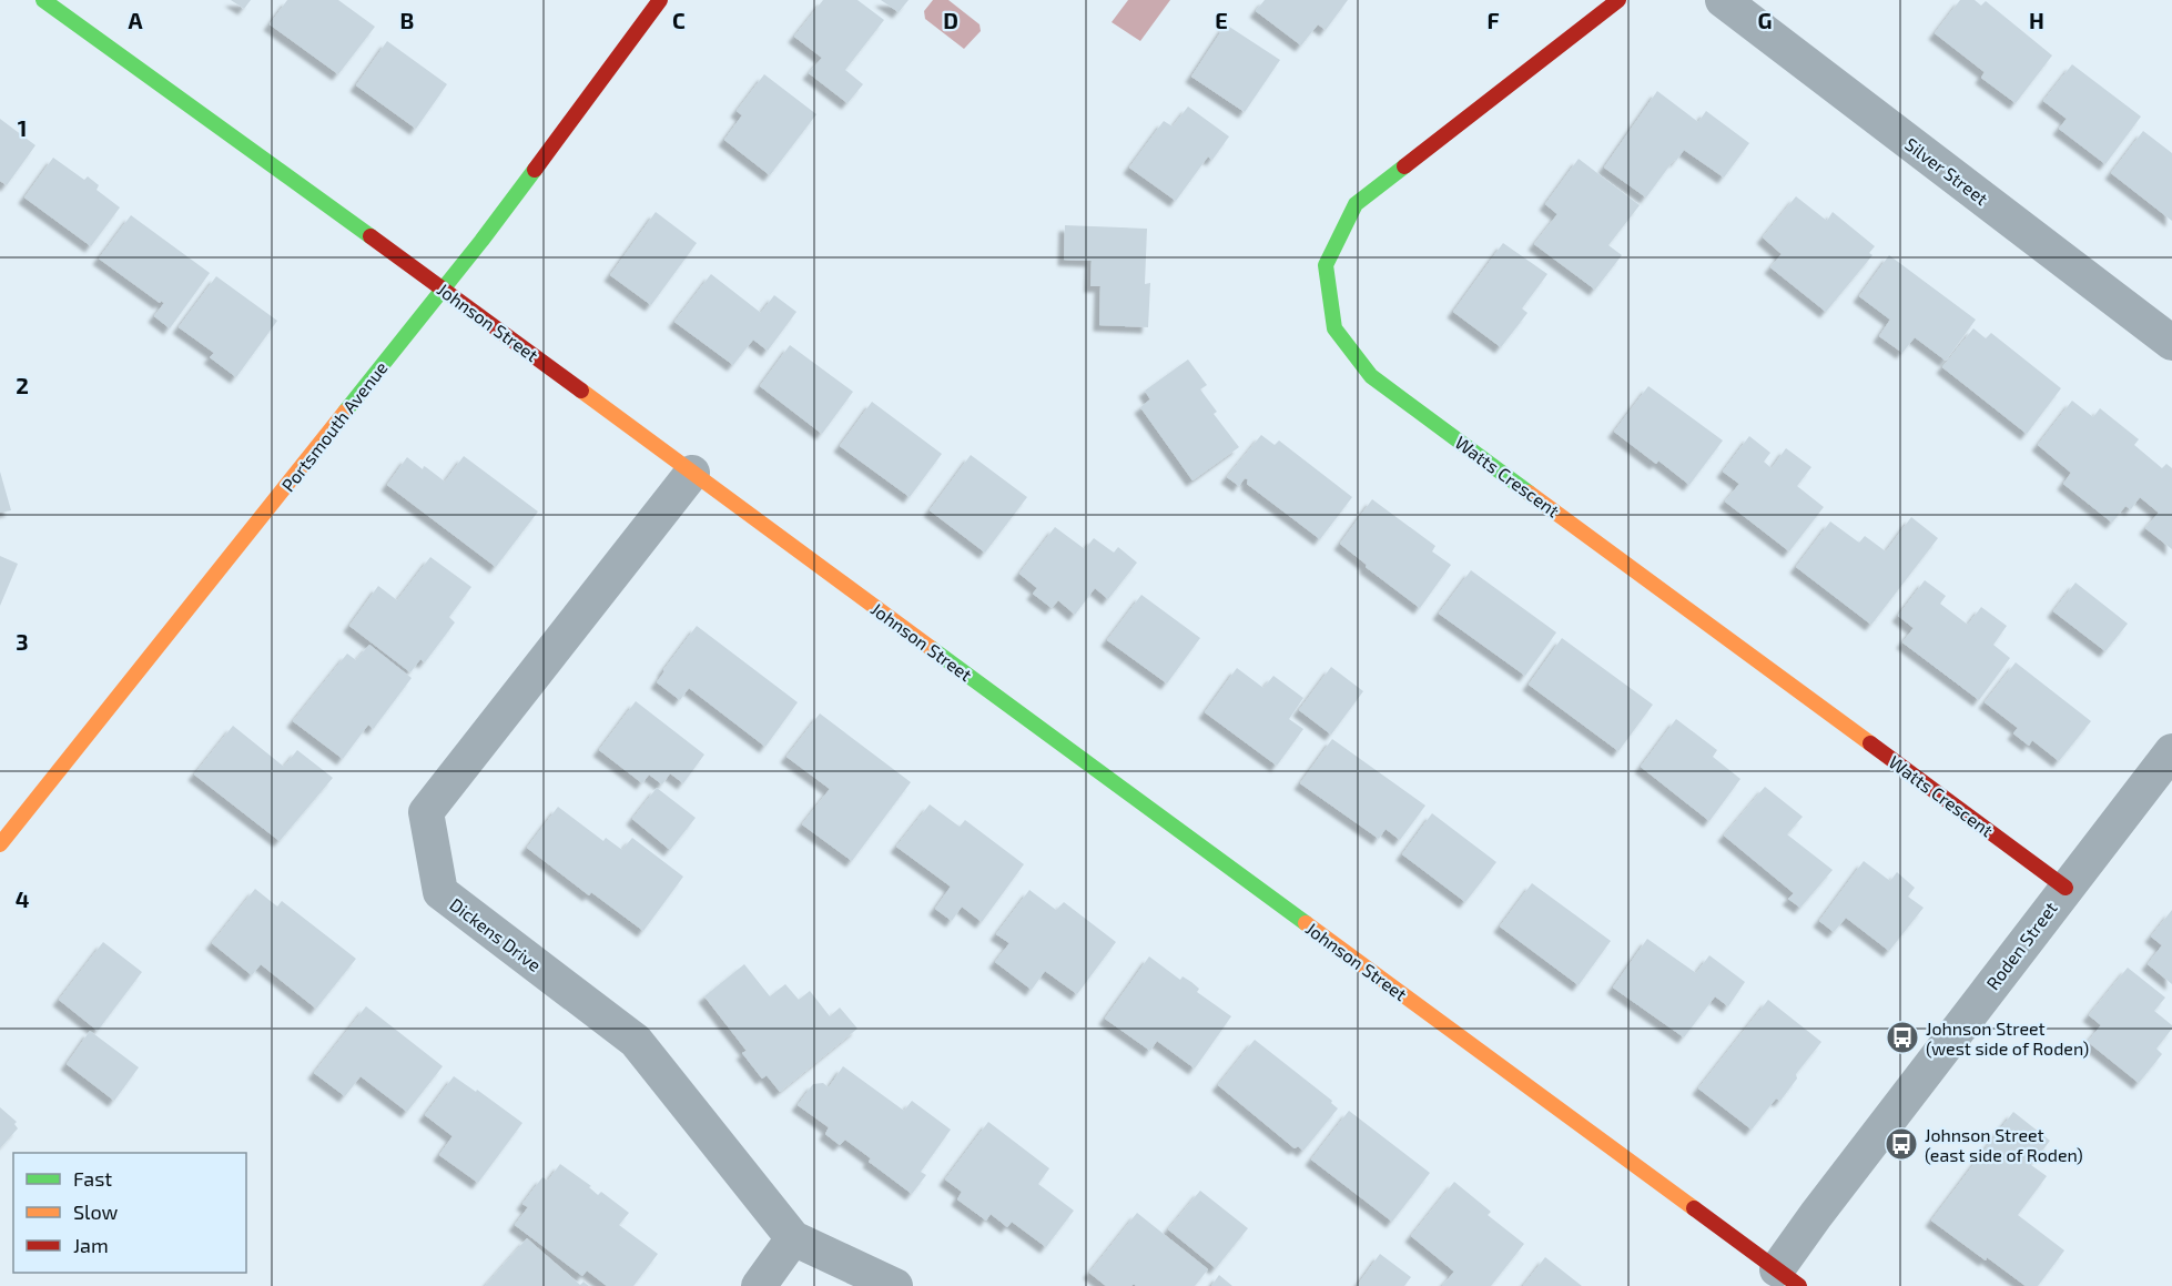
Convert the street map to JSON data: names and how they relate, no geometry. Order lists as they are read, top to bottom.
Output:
{
  "streets": {
    "main road": ["Johnson Street", "Portsmouth Avenue", "Watts Crescent"],
    "street": ["Silver Street", "Dickens Drive", "Roden Street"]
  },
  "crossings": [
    ["Johnson Street", "Portsmouth Avenue"],
    ["Johnson Street", "Dickens Drive"],
    ["Johnson Street", "Roden Street"],
    ["Watts Crescent", "Roden Street"]
  ],
  "places": {
    "bus stop": ["Johnson Street (west side of Roden)", "Johnson Street (east side of Roden)"]
  },
  "legend": ["Fast", "Slow", "Jam"],
  "grid": {
    "columns": [
      "A",
      "B",
      "C",
      "D",
      "E",
      "F",
      "G",
      "H"
    ],
    "rows": [
      "1",
      "2",
      "3",
      "4"
    ]
  }
}
